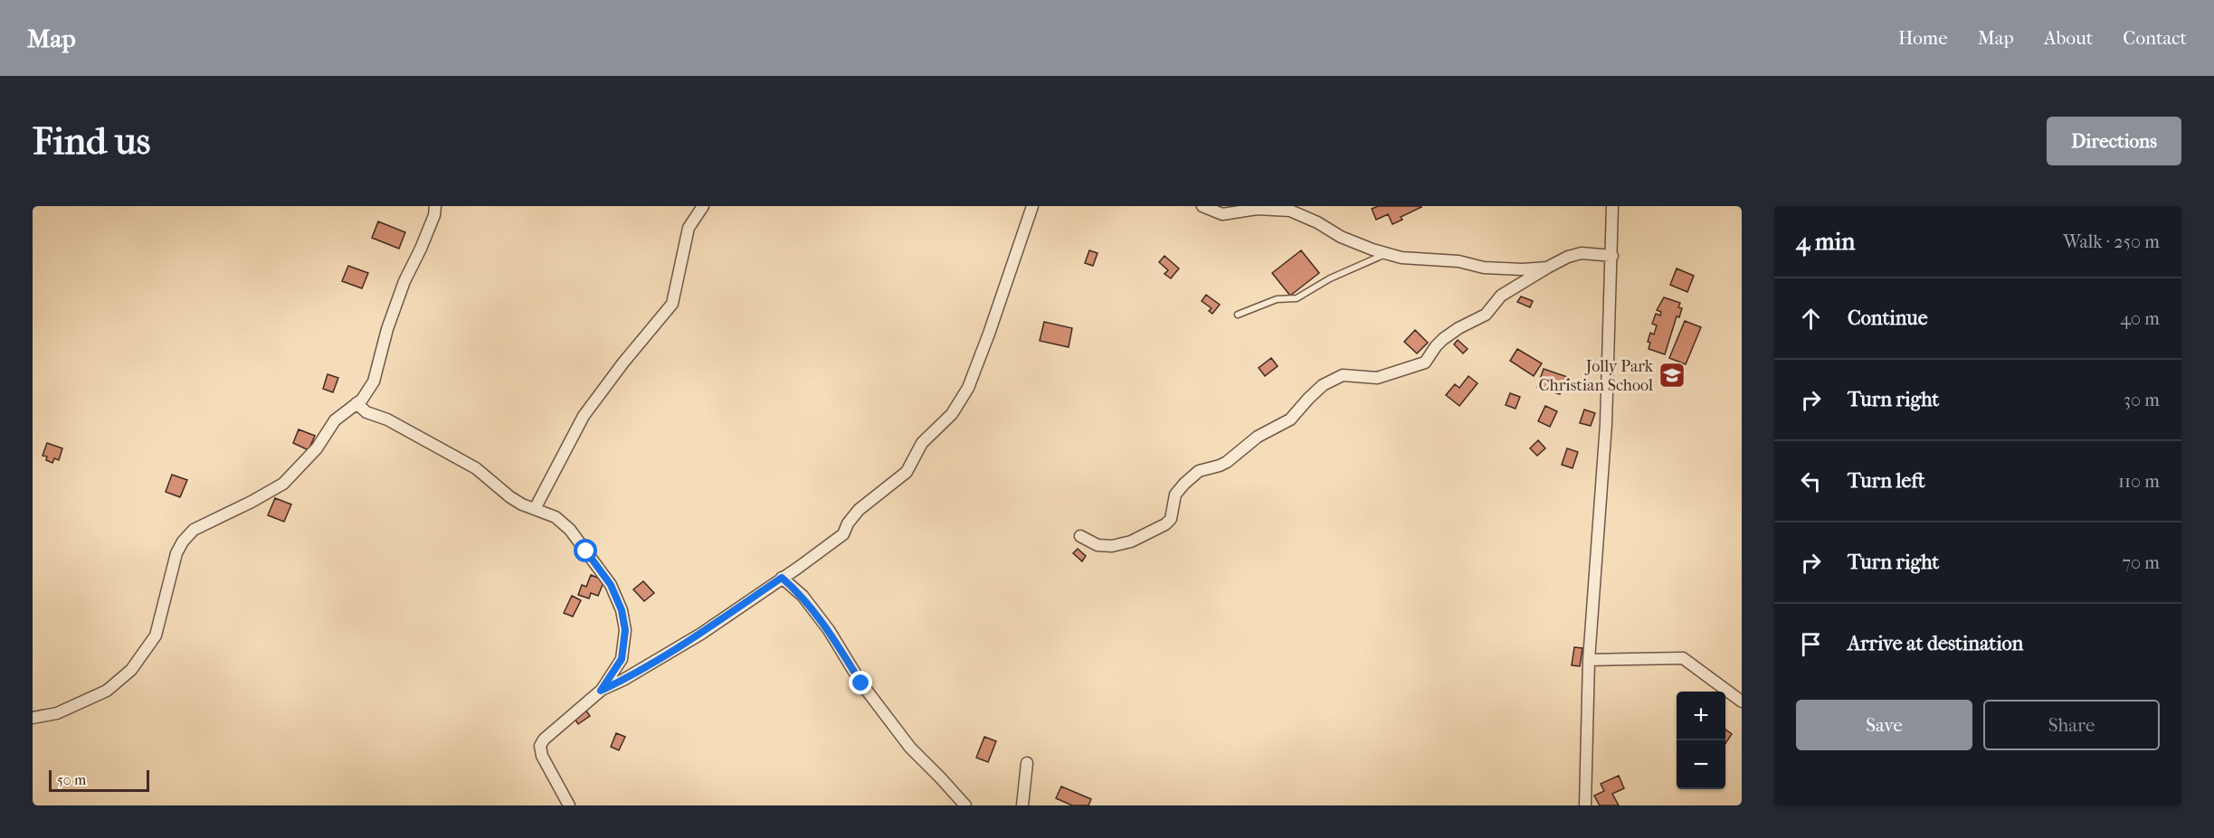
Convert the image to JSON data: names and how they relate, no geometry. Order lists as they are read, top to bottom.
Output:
{
  "places": {
    "school or university": ["Jolly Park Christian School"]
  },
  "scale_bar": "50 m",
  "page": {
    "header": "Map",
    "nav": [
      "Home",
      "Map",
      "About",
      "Contact"
    ],
    "buttons": [
      "Directions",
      ["Save", "Share"]
    ],
    "title": "Find us",
    "heading": ["4 min", "Walk · 250 m"],
    "list": [
      ["Continue", "40 m"],
      ["Turn right", "30 m"],
      ["Turn left", "110 m"],
      ["Turn right", "70 m"],
      "Arrive at destination"
    ],
    "map_buttons": ["+", "−"],
    "scale": "50 m"
  }
}
